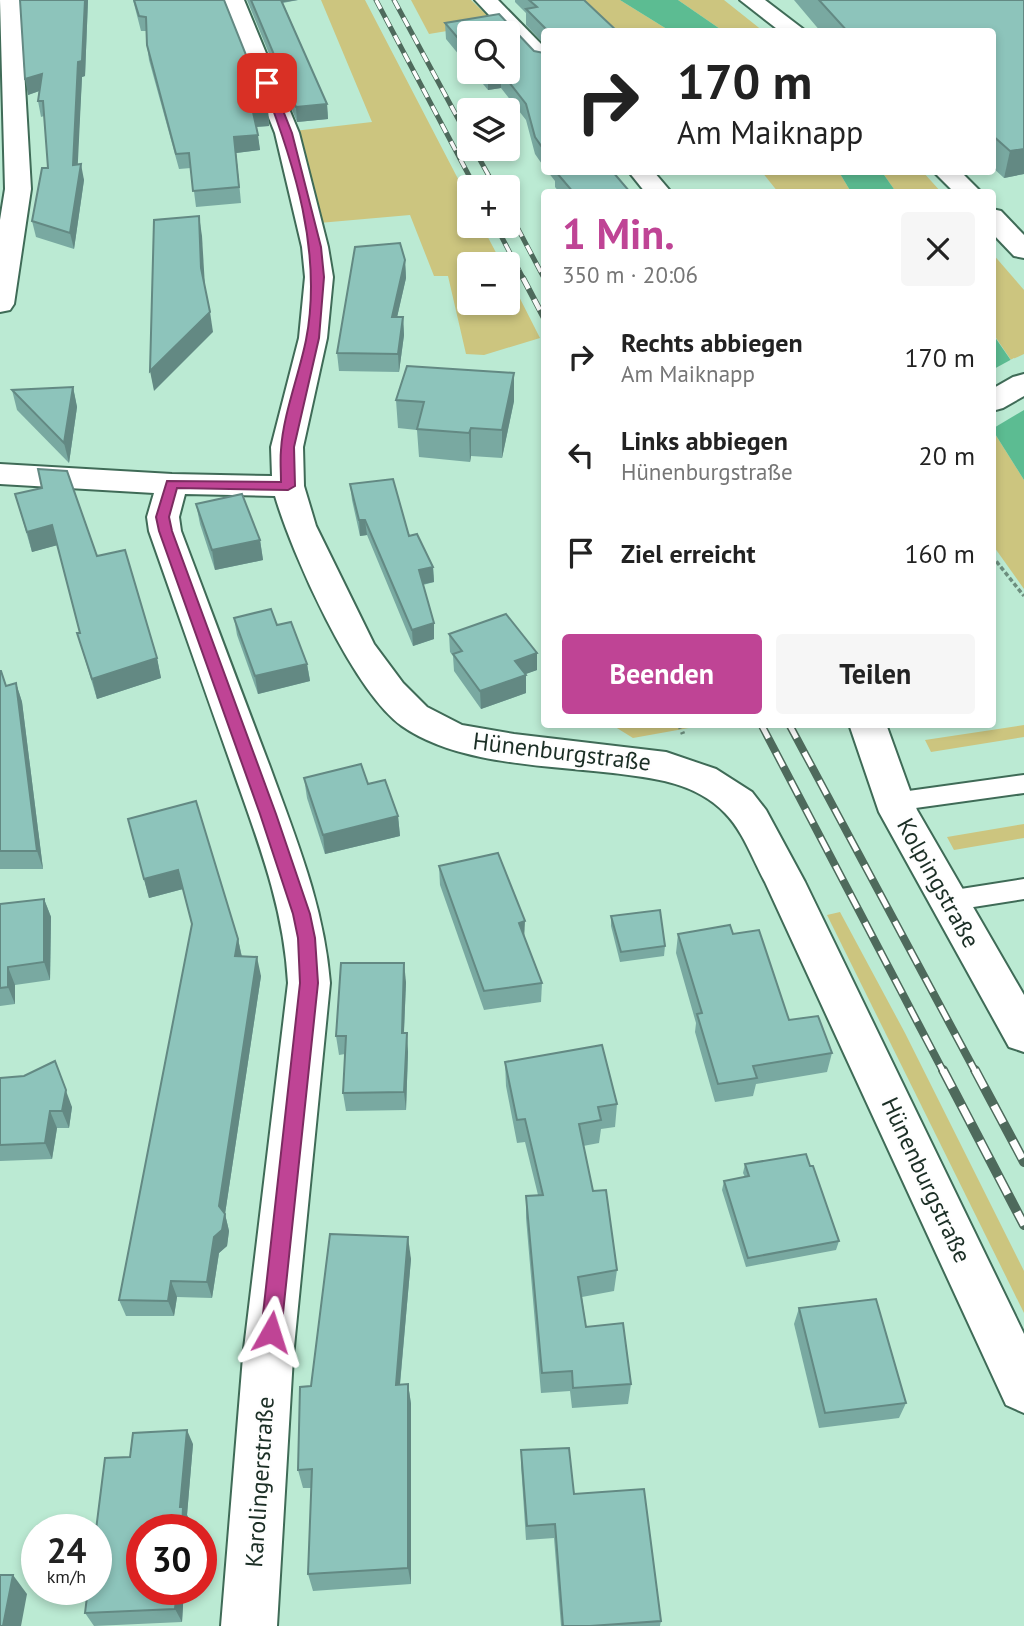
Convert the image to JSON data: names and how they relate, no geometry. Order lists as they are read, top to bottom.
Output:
{
  "streets": {
    "street": ["Hünenburgstraße", "Kolpingstraße", "Karolingerstraße"]
  },
  "page": {
    "map_buttons": ["+", "−"],
    "turn": ["170 m", "Am Maiknapp"],
    "heading": ["1 Min.", "350 m · 20:06"],
    "list": [
      {
        "name": "Rechts abbiegen",
        "note": "Am Maiknapp",
        "value": "170 m"
      },
      {
        "name": "Links abbiegen",
        "note": "Hünenburgstraße",
        "value": "20 m"
      },
      {
        "name": "Ziel erreicht",
        "value": "160 m"
      }
    ],
    "buttons": ["Beenden", "Teilen"],
    "speed": "24 km/h",
    "limit": "30"
  }
}
